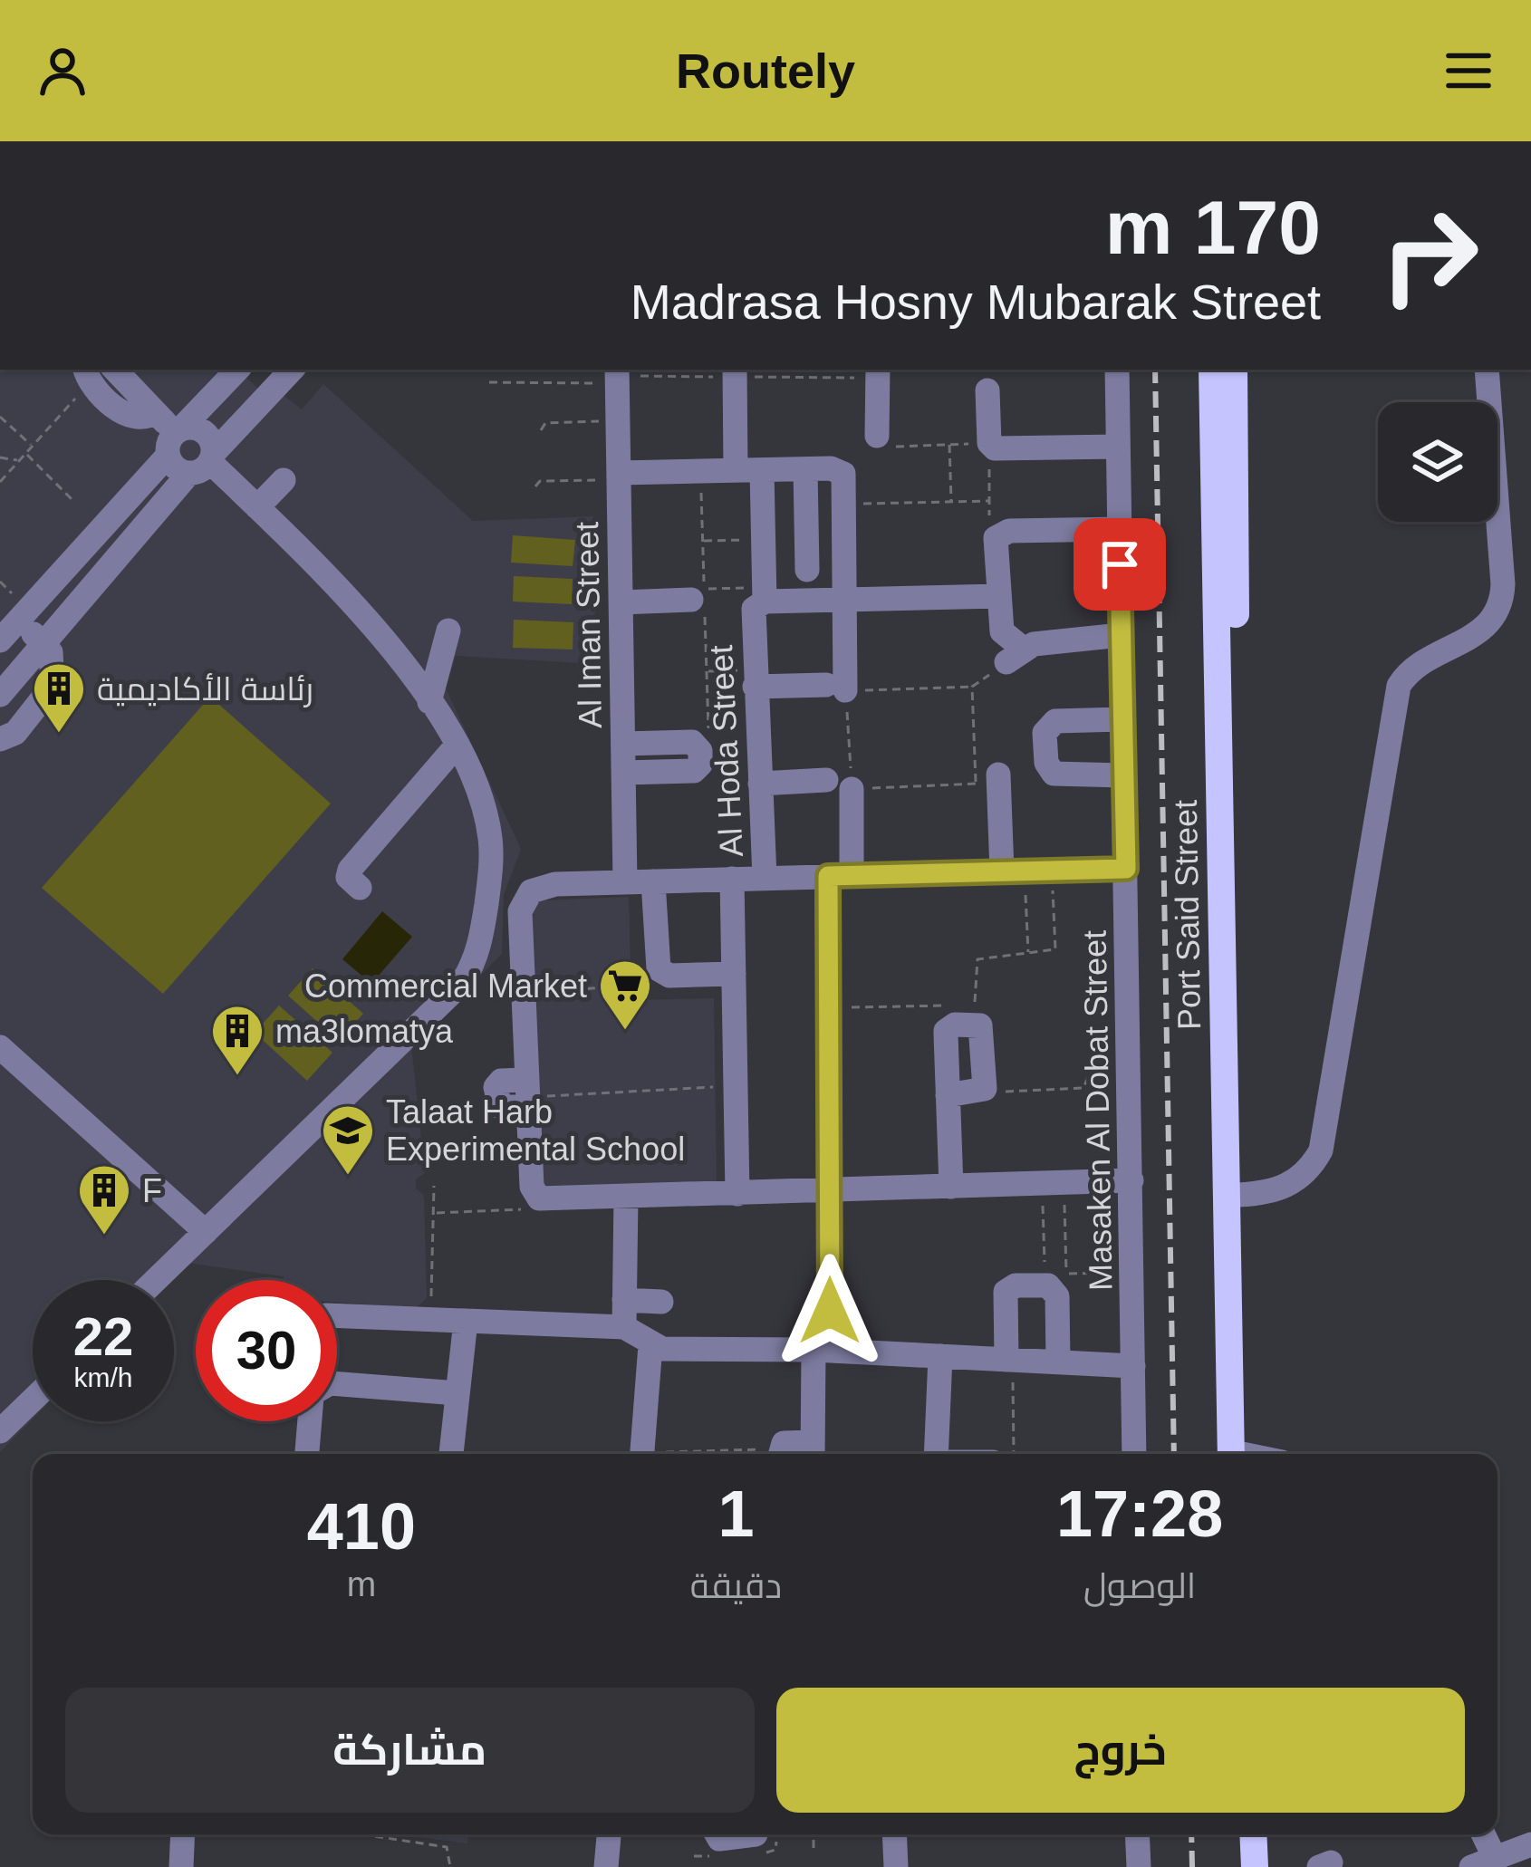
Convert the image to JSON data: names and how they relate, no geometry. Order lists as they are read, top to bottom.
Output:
{
  "streets": {
    "main road": ["Port Said Street"],
    "street": ["Al Iman Street", "Al Hoda Street", "Masaken Al Dobat Street"]
  },
  "places": {
    "building": ["رئاسة الأكاديمية", "ma3lomatya", "F"],
    "supermarket": ["Commercial Market"],
    "school or university": ["Talaat Harb Experimental School"]
  },
  "page": {
    "header": "Routely",
    "turn": ["170 m", "Madrasa Hosny Mubarak Street"],
    "speed": "22 km/h",
    "limit": "30",
    "eta": [
      "17:28",
      "الوصول",
      "1",
      "دقيقة",
      "410",
      "m"
    ],
    "buttons": ["خروج", "مشاركة"]
  }
}
